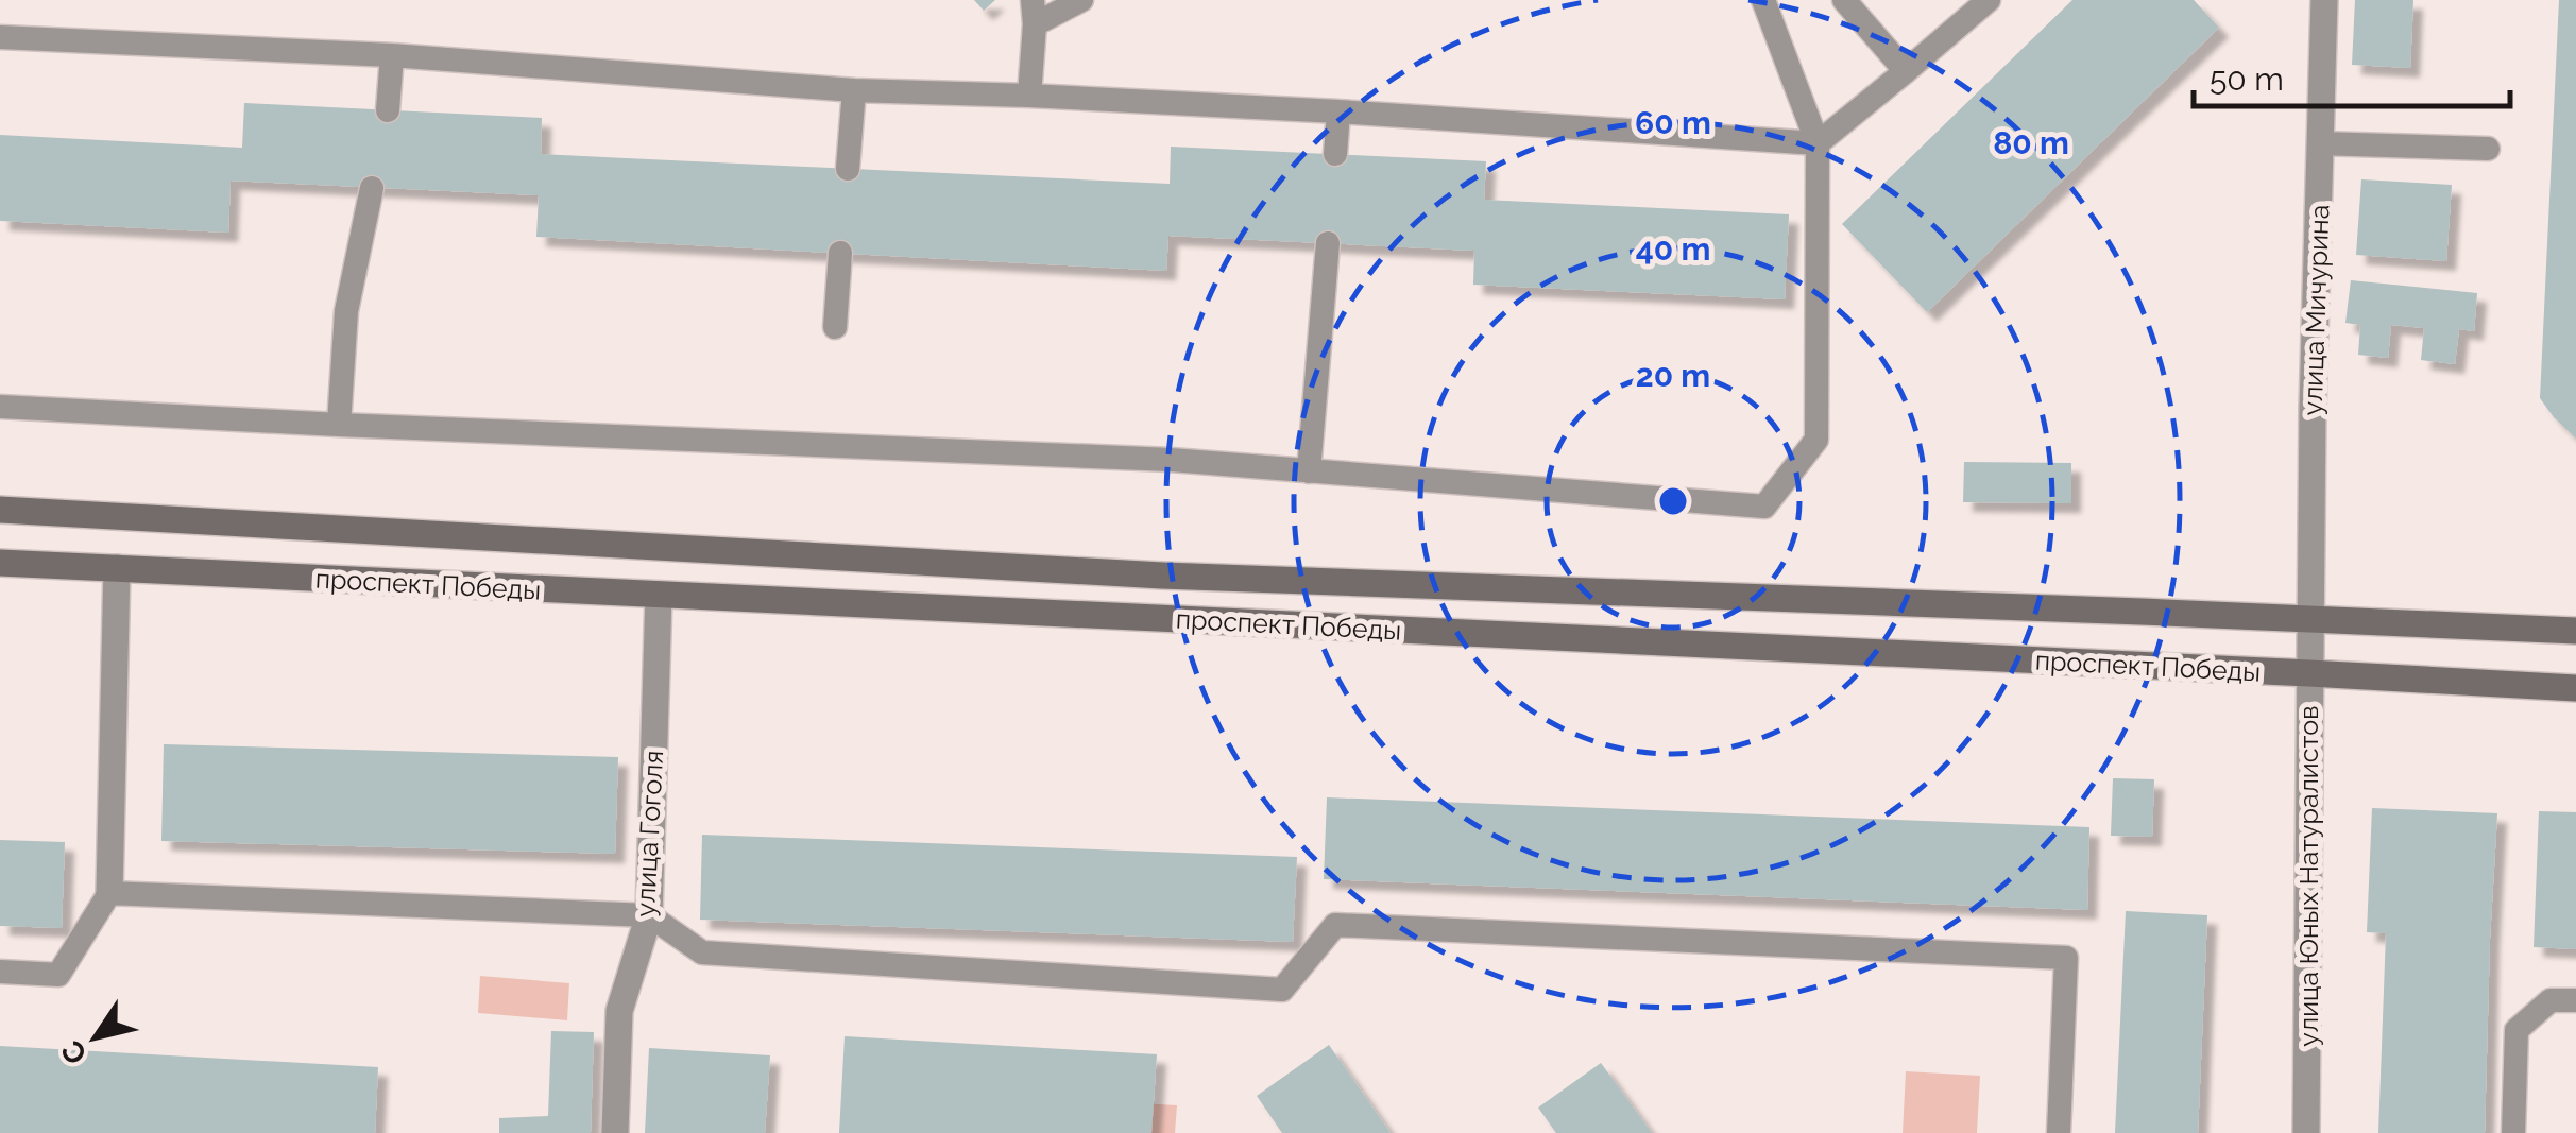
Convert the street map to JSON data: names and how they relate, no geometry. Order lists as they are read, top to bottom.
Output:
{
  "streets": {
    "main road": ["проспект Победы"],
    "street": ["улица Мичурина", "улица Гоголя", "улица Юных Натуралистов"]
  },
  "crossings": [
    ["улица Мичурина", "проспект Победы"],
    ["улица Мичурина", "улица Юных Натуралистов"],
    ["проспект Победы", "улица Гоголя"],
    ["проспект Победы", "улица Юных Натуралистов"]
  ],
  "scale_bar": "50 m",
  "north": "bottom left",
  "rings": [
    "60 m",
    "80 m",
    "40 m",
    "20 m"
  ]
}
